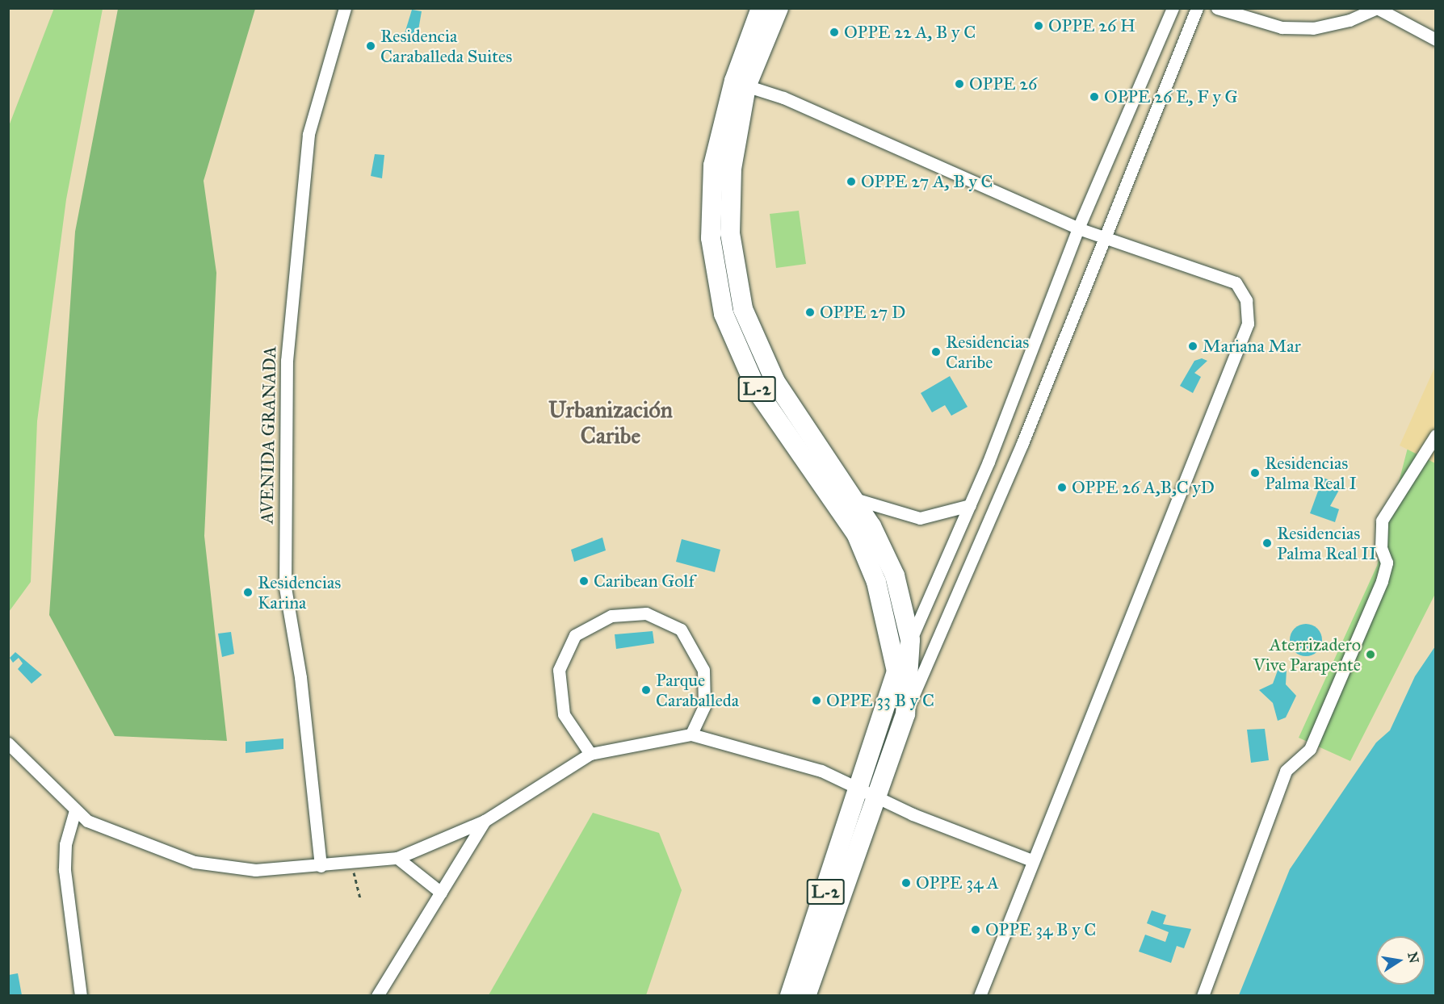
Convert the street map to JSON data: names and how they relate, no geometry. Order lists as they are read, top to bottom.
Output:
{
  "streets": {
    "main road": ["L-2"],
    "street": ["AVENIDA GRANADA"]
  },
  "districts": ["Urbanización Caribe"],
  "places": [
    "OPPE 26 H",
    "OPPE 22 A, B y C",
    "Residencia Caraballeda Suites",
    "OPPE 26",
    "OPPE 26 E, F y G",
    "OPPE 27 A, B y C",
    "OPPE 27 D",
    "Mariana Mar",
    "Residencias Caribe",
    "Residencias Palma Real I",
    "OPPE 26 A,B,C yD",
    "Residencias Palma Real II",
    "Caribean Golf",
    "Residencias Karina",
    "Aterrizadero Vive Parapente",
    "Parque Caraballeda",
    "OPPE 33 B y C",
    "OPPE 34 A",
    "OPPE 34 B y C"
  ],
  "north": "right"
}
